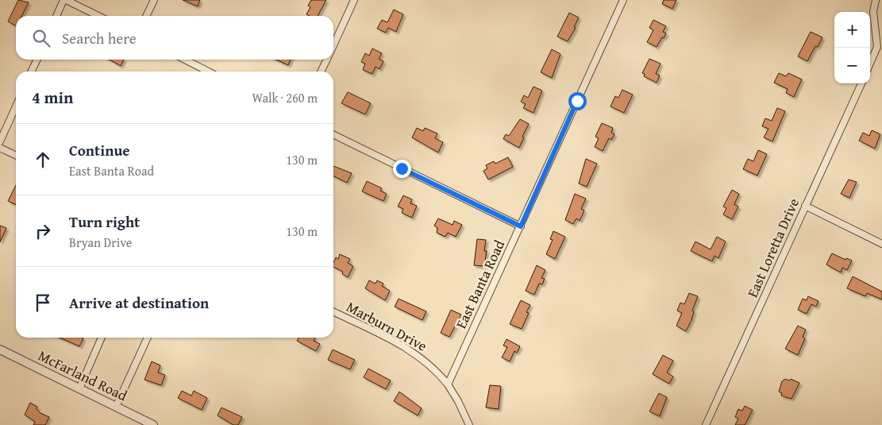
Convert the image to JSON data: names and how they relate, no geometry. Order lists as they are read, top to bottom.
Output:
{
  "streets": {
    "street": [
      "East Loretta Drive",
      "East Banta Road",
      "Marburn Drive",
      "McFarland Road"
    ]
  },
  "crossings": [
    ["East Banta Road", "Marburn Drive"]
  ],
  "page": {
    "map_buttons": ["+", "−"],
    "search": "Search here",
    "heading": ["4 min", "Walk · 260 m"],
    "list": [
      ["Continue", "East Banta Road", "130 m"],
      ["Turn right", "Bryan Drive", "130 m"],
      "Arrive at destination"
    ]
  }
}
